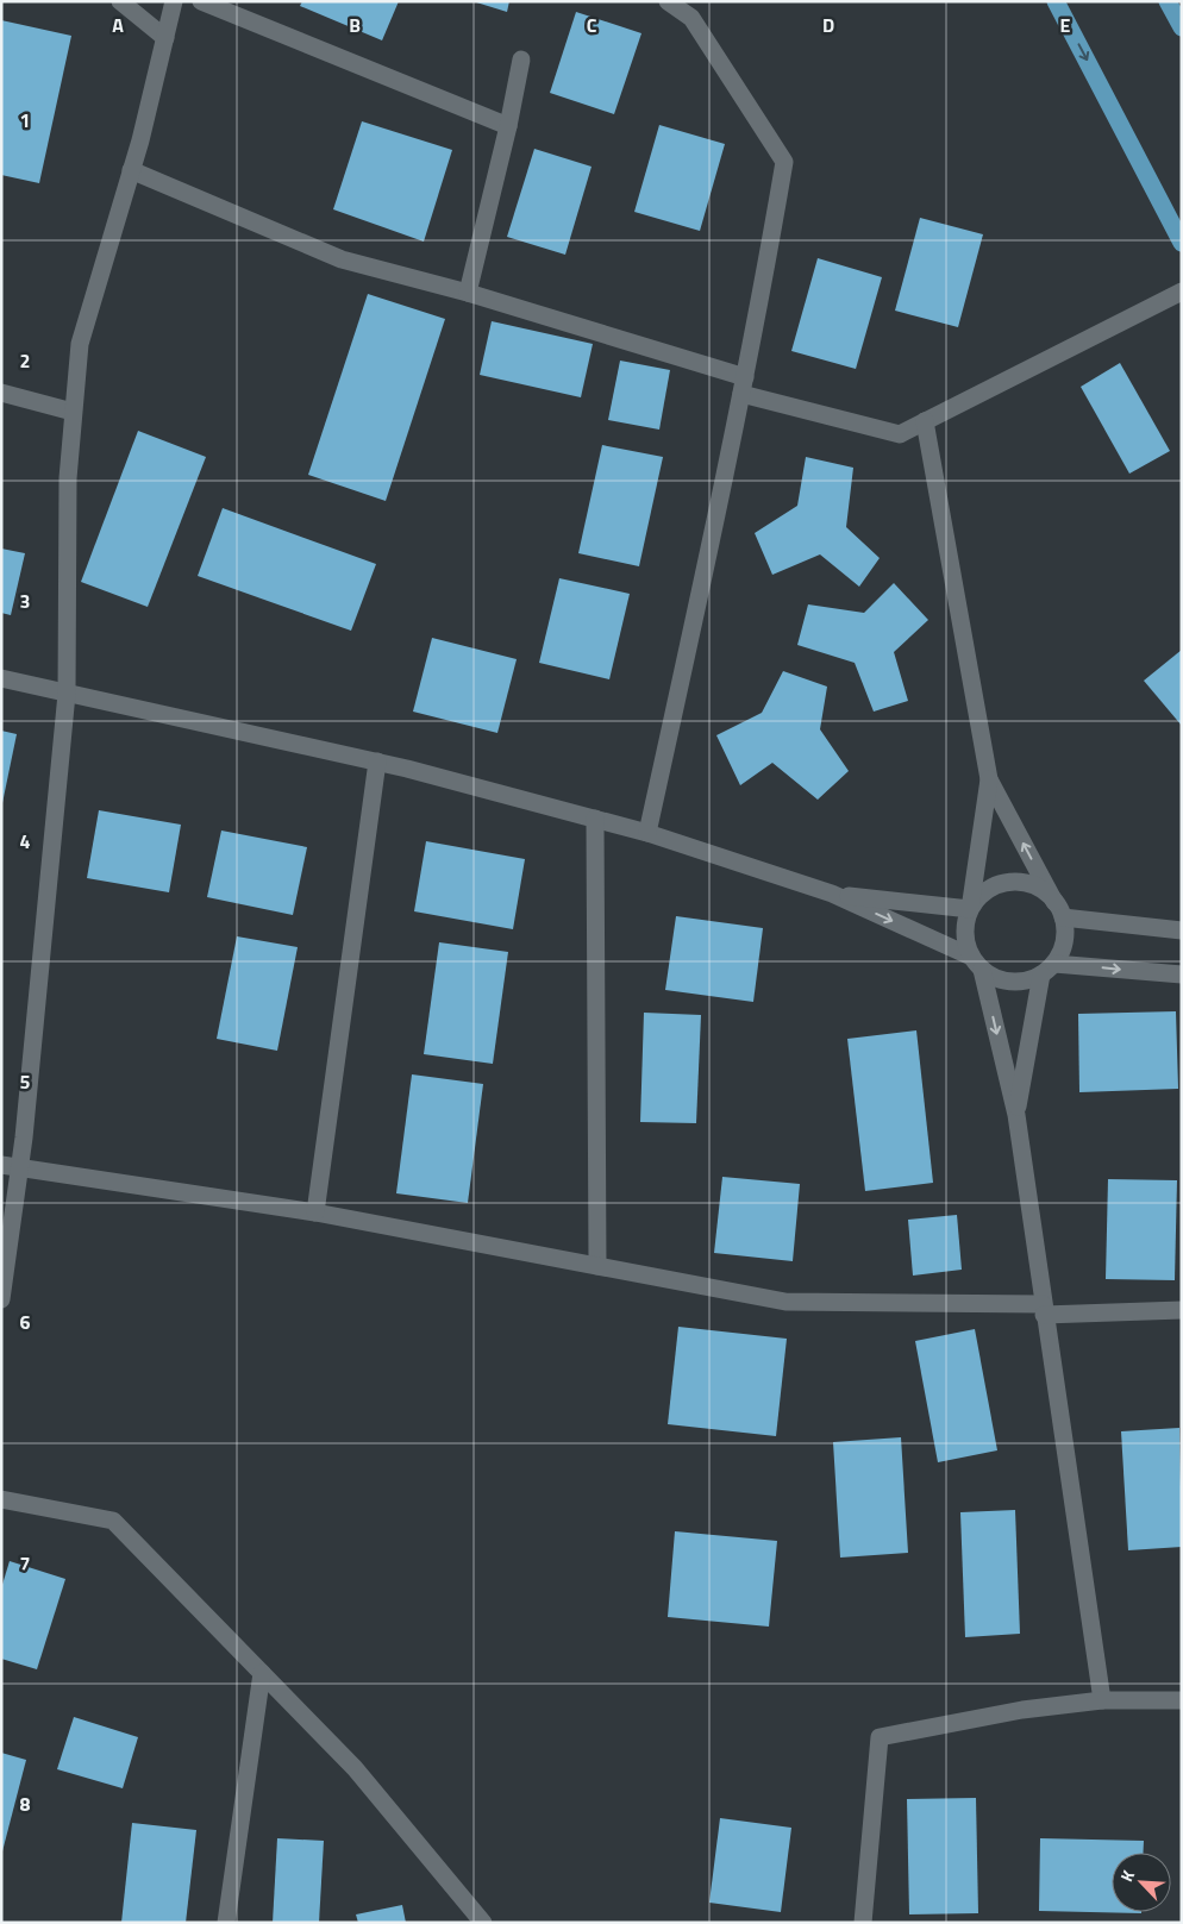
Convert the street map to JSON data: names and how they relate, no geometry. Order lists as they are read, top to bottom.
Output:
{
  "north": "top left",
  "grid": {
    "columns": [
      "A",
      "B",
      "C",
      "D",
      "E"
    ],
    "rows": [
      "1",
      "2",
      "3",
      "4",
      "5",
      "6",
      "7",
      "8"
    ]
  }
}
